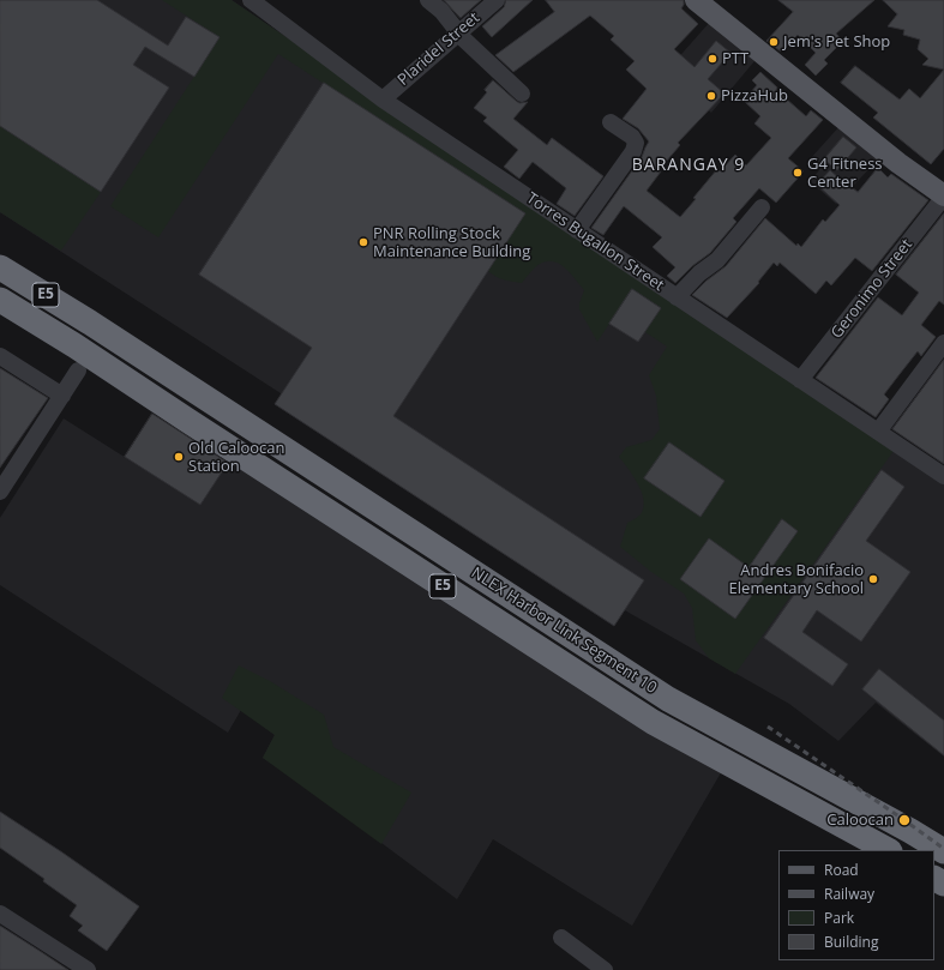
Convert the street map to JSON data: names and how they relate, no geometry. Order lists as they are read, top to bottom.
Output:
{
  "streets": {
    "highway": ["E5", "NLEX Harbor Link Segment 10"],
    "street": ["Plaridel Street", "Torres Bugallon Street", "Geronimo Street"]
  },
  "crossings": [
    ["Plaridel Street", "Torres Bugallon Street"],
    ["Torres Bugallon Street", "Geronimo Street"]
  ],
  "districts": ["BARANGAY 9"],
  "places": [
    "Jem's Pet Shop",
    "PTT",
    "PizzaHub",
    "G4 Fitness Center",
    "PNR Rolling Stock Maintenance Building",
    "Old Caloocan Station",
    "Andres Bonifacio Elementary School",
    "Caloocan"
  ],
  "legend": [
    "Road",
    "Railway",
    "Park",
    "Building"
  ]
}
